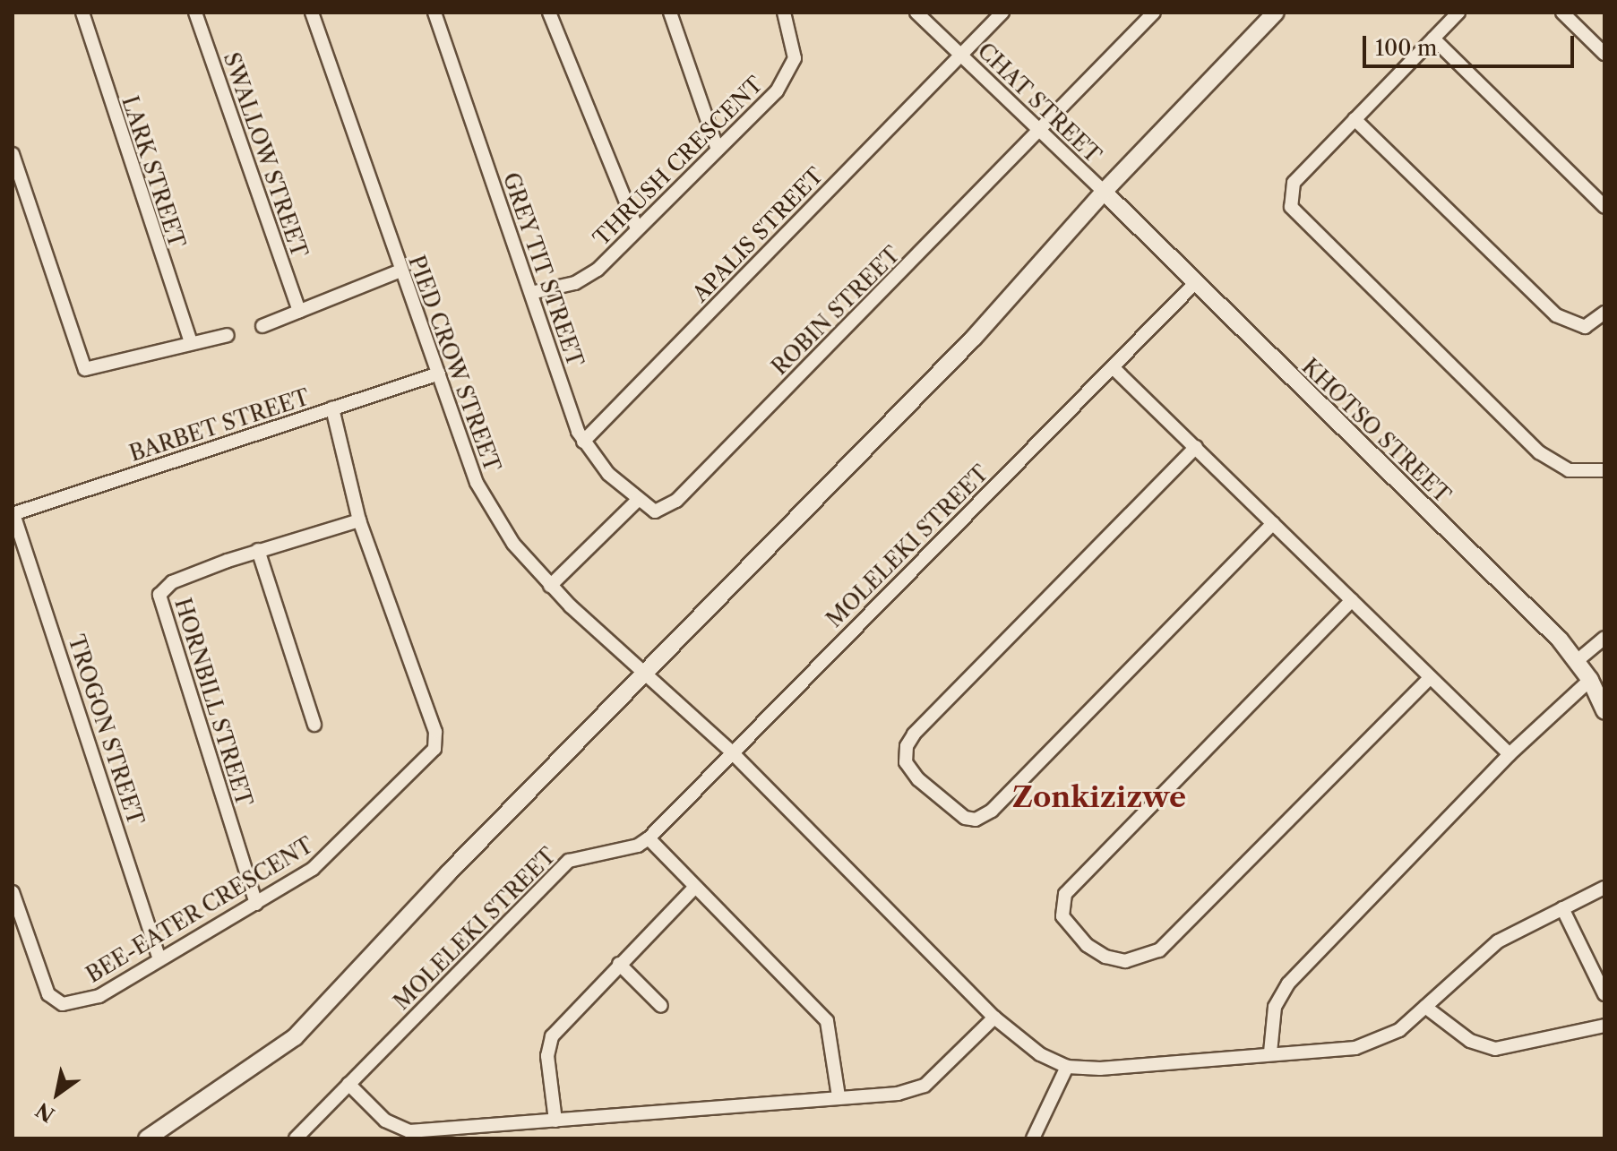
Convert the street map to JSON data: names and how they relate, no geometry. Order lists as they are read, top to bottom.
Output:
{
  "streets": {
    "street": [
      "CHAT STREET",
      "SWALLOW STREET",
      "THRUSH CRESCENT",
      "LARK STREET",
      "APALIS STREET",
      "GREY TIT STREET",
      "ROBIN STREET",
      "PIED CROW STREET",
      "BARBET STREET",
      "KHOTSO STREET",
      "MOLELEKI STREET",
      "HORNBILL STREET",
      "TROGON STREET",
      "BEE-EATER CRESCENT"
    ]
  },
  "crossings": [
    ["CHAT STREET", "APALIS STREET"],
    ["CHAT STREET", "ROBIN STREET"],
    ["CHAT STREET", "KHOTSO STREET"],
    ["THRUSH CRESCENT", "GREY TIT STREET"],
    ["APALIS STREET", "GREY TIT STREET"],
    ["GREY TIT STREET", "ROBIN STREET"],
    ["PIED CROW STREET", "BARBET STREET"],
    ["PIED CROW STREET", "MOLELEKI STREET"],
    ["BARBET STREET", "TROGON STREET"],
    ["BARBET STREET", "BEE-EATER CRESCENT"],
    ["KHOTSO STREET", "MOLELEKI STREET"],
    ["HORNBILL STREET", "BEE-EATER CRESCENT"],
    ["TROGON STREET", "BEE-EATER CRESCENT"]
  ],
  "districts": ["Zonkizizwe"],
  "scale_bar": "100 m",
  "north": "bottom left"
}
